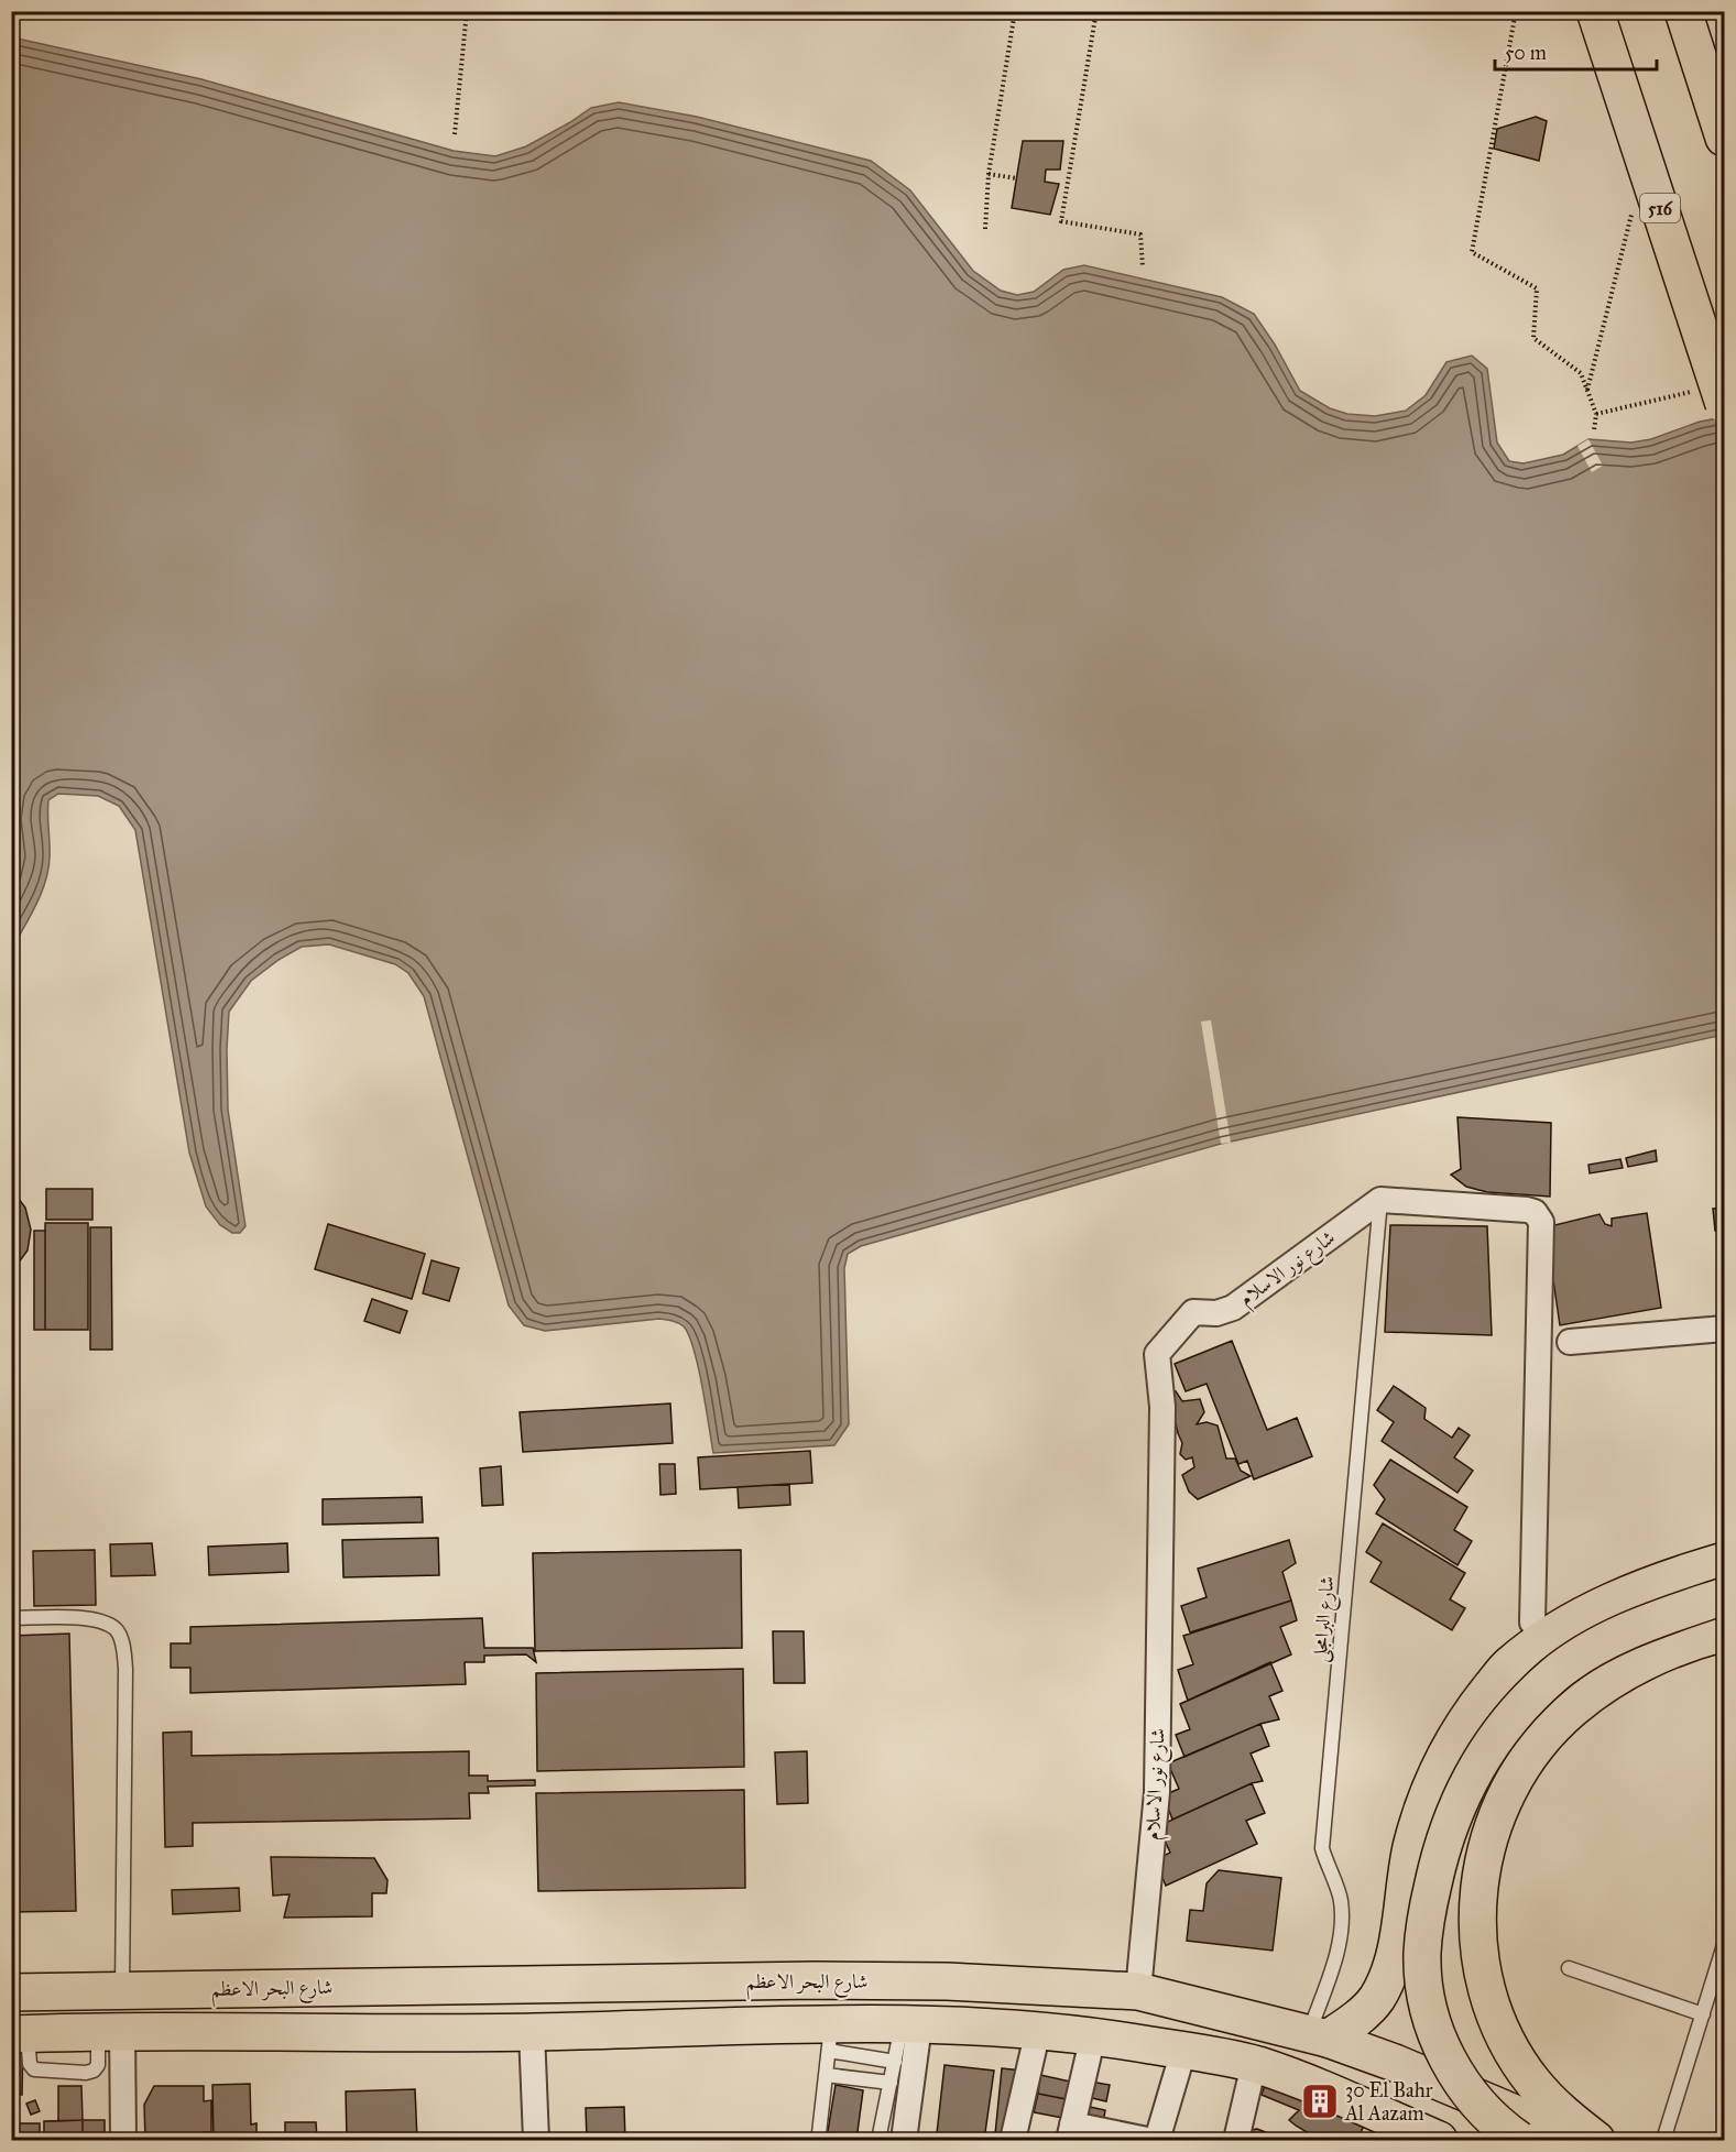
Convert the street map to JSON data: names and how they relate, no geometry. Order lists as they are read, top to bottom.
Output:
{
  "streets": {
    "main road": ["516", "شارع البحر الاعظم"],
    "street": ["شارع نور الاسلام"],
    "lane": ["شارع البرامجلى"]
  },
  "crossings": [
    ["شارع نور الاسلام", "شارع البرامجلى"],
    ["شارع نور الاسلام", "شارع البحر الاعظم"],
    ["شارع البرامجلى", "شارع البحر الاعظم"]
  ],
  "places": {
    "building": ["30 El Bahr Al Aazam"]
  },
  "scale_bar": "50 m"
}
